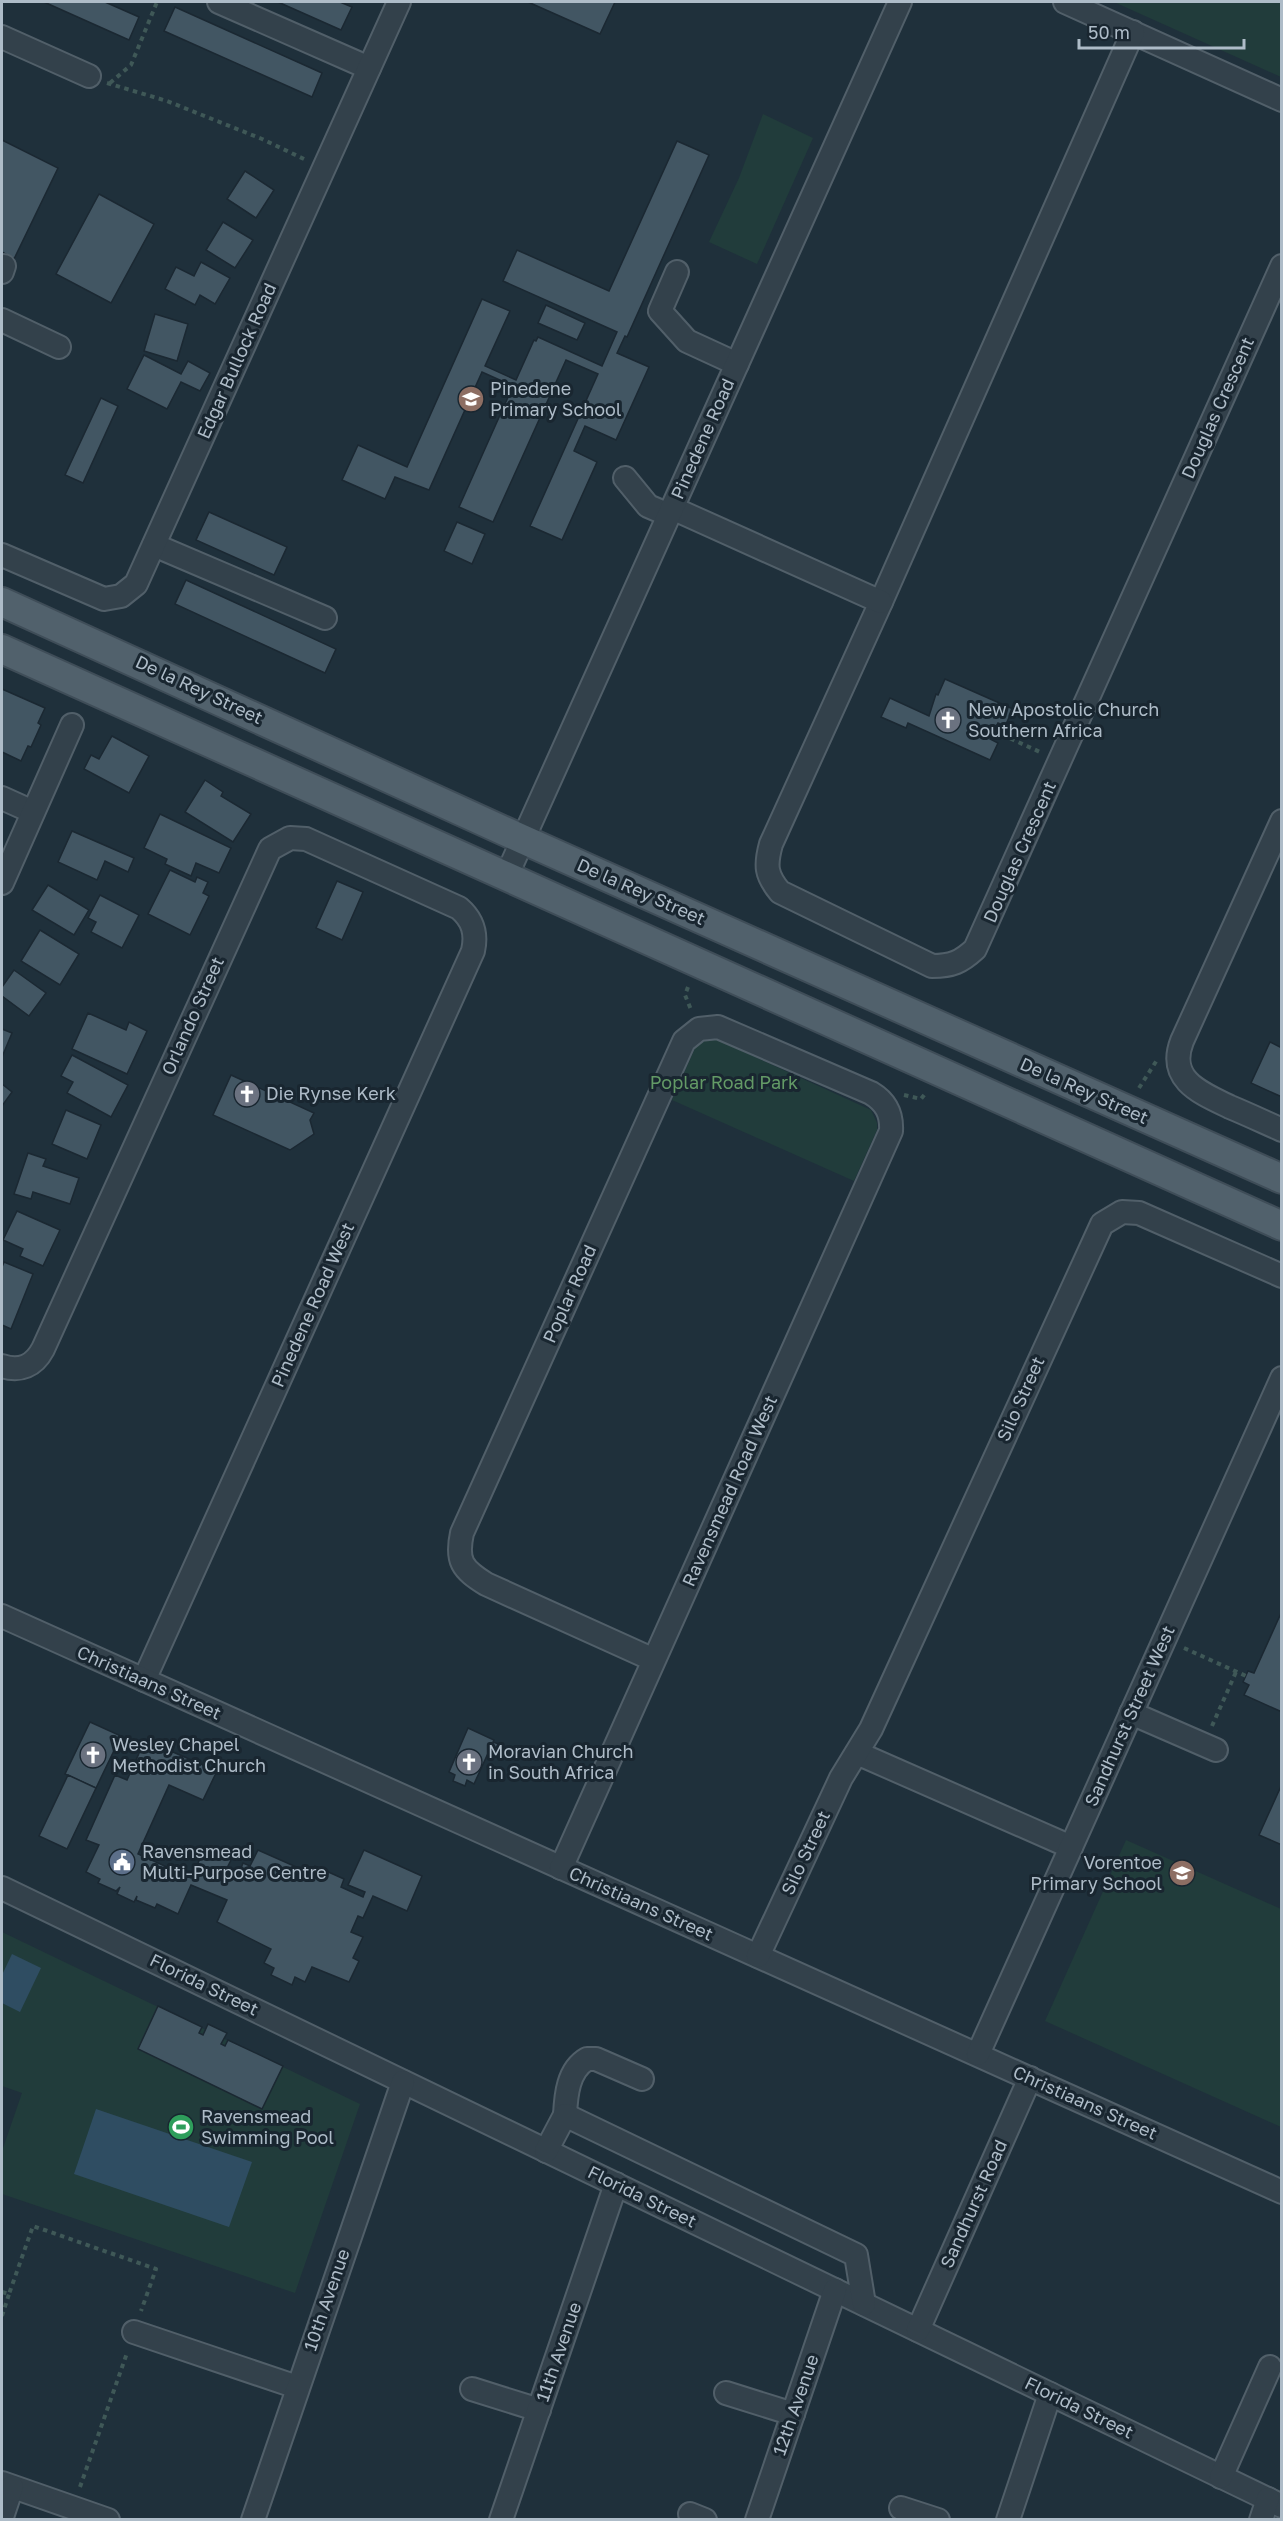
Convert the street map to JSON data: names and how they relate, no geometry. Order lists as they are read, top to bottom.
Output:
{
  "streets": {
    "main road": ["De la Rey Street"],
    "street": [
      "Edgar Bullock Road",
      "Douglas Crescent",
      "Pinedene Road",
      "Orlando Street",
      "Poplar Road",
      "Pinedene Road West",
      "Silo Street",
      "Ravensmead Road West",
      "Christiaans Street",
      "Sandhurst Street West",
      "Florida Street",
      "Sandhurst Road",
      "10th Avenue",
      "11th Avenue",
      "12th Avenue"
    ]
  },
  "crossings": [
    ["Pinedene Road", "De la Rey Street"],
    ["Orlando Street", "Pinedene Road West"],
    ["Poplar Road", "Ravensmead Road West"],
    ["Pinedene Road West", "Christiaans Street"],
    ["Silo Street", "Christiaans Street"],
    ["Ravensmead Road West", "Christiaans Street"],
    ["Christiaans Street", "Sandhurst Street West"],
    ["Christiaans Street", "Sandhurst Road"],
    ["Florida Street", "Sandhurst Road"],
    ["Florida Street", "10th Avenue"],
    ["Florida Street", "11th Avenue"],
    ["Florida Street", "12th Avenue"]
  ],
  "parks": ["Poplar Road Park"],
  "places": {
    "school or university": ["Pinedene Primary School", "Vorentoe Primary School"],
    "church": [
      "New Apostolic Church Southern Africa",
      "Die Rynse Kerk",
      "Wesley Chapel Methodist Church",
      "Moravian Church in South Africa"
    ],
    "public building": ["Ravensmead Multi-Purpose Centre"],
    "sports": ["Ravensmead Swimming Pool"]
  },
  "scale_bar": "50 m"
}
